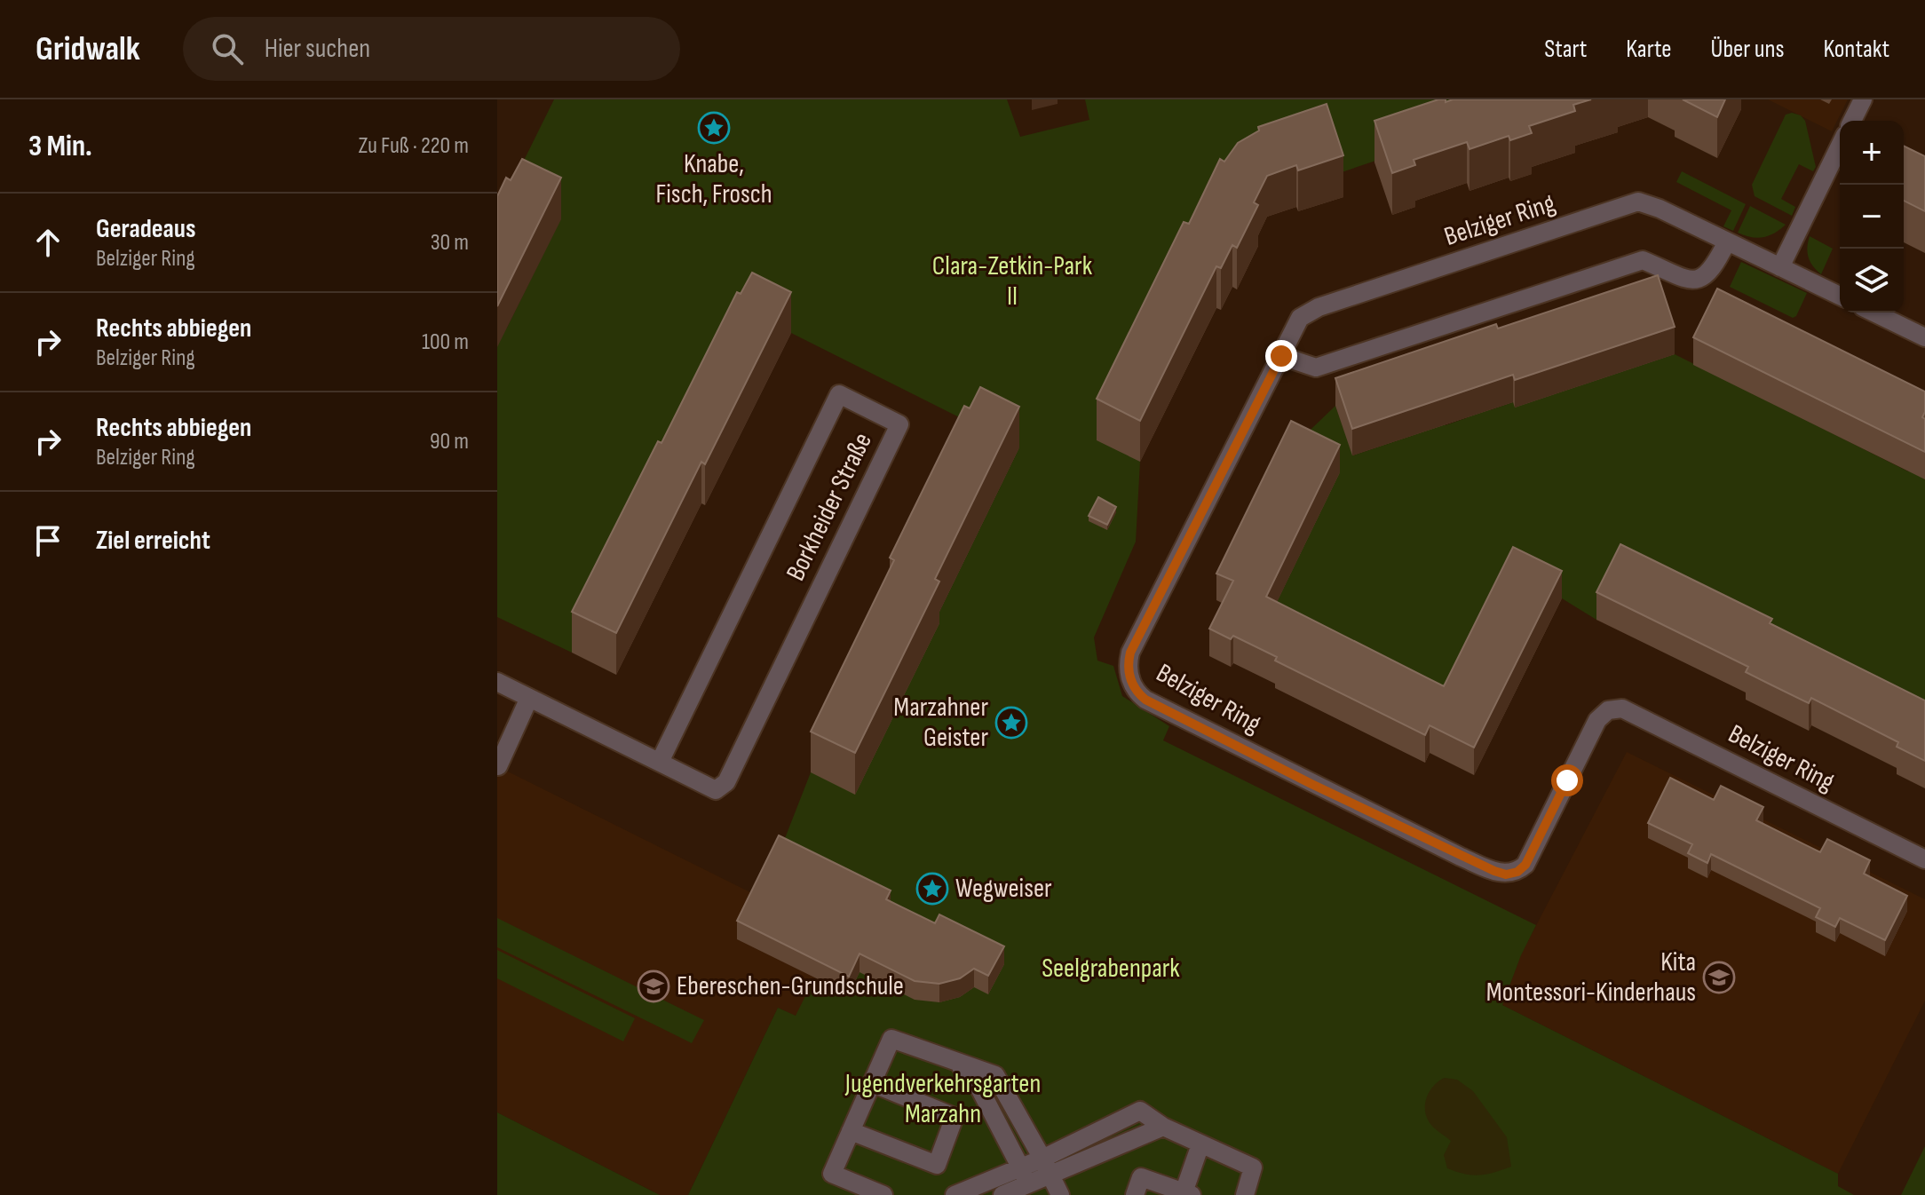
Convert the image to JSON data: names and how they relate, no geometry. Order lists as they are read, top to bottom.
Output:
{
  "streets": {
    "street": ["Belziger Ring", "Borkheider Straße"]
  },
  "parks": ["Clara-Zetkin-Park II", "Seelgrabenpark", "Jugendverkehrsgarten Marzahn"],
  "places": {
    "place": ["Knabe, Fisch, Frosch", "Marzahner Geister", "Wegweiser"],
    "school or university": ["Kita Montessori-Kinderhaus", "Ebereschen-Grundschule"]
  },
  "page": {
    "header": "Gridwalk",
    "search": "Hier suchen",
    "nav": [
      "Start",
      "Karte",
      "Über uns",
      "Kontakt"
    ],
    "heading": ["3 Min.", "Zu Fuß · 220 m"],
    "map_buttons": ["+", "−"],
    "list": [
      ["Geradeaus", "Belziger Ring", "30 m"],
      ["Rechts abbiegen", "Belziger Ring", "100 m"],
      ["Rechts abbiegen", "Belziger Ring", "90 m"],
      "Ziel erreicht"
    ]
  }
}
